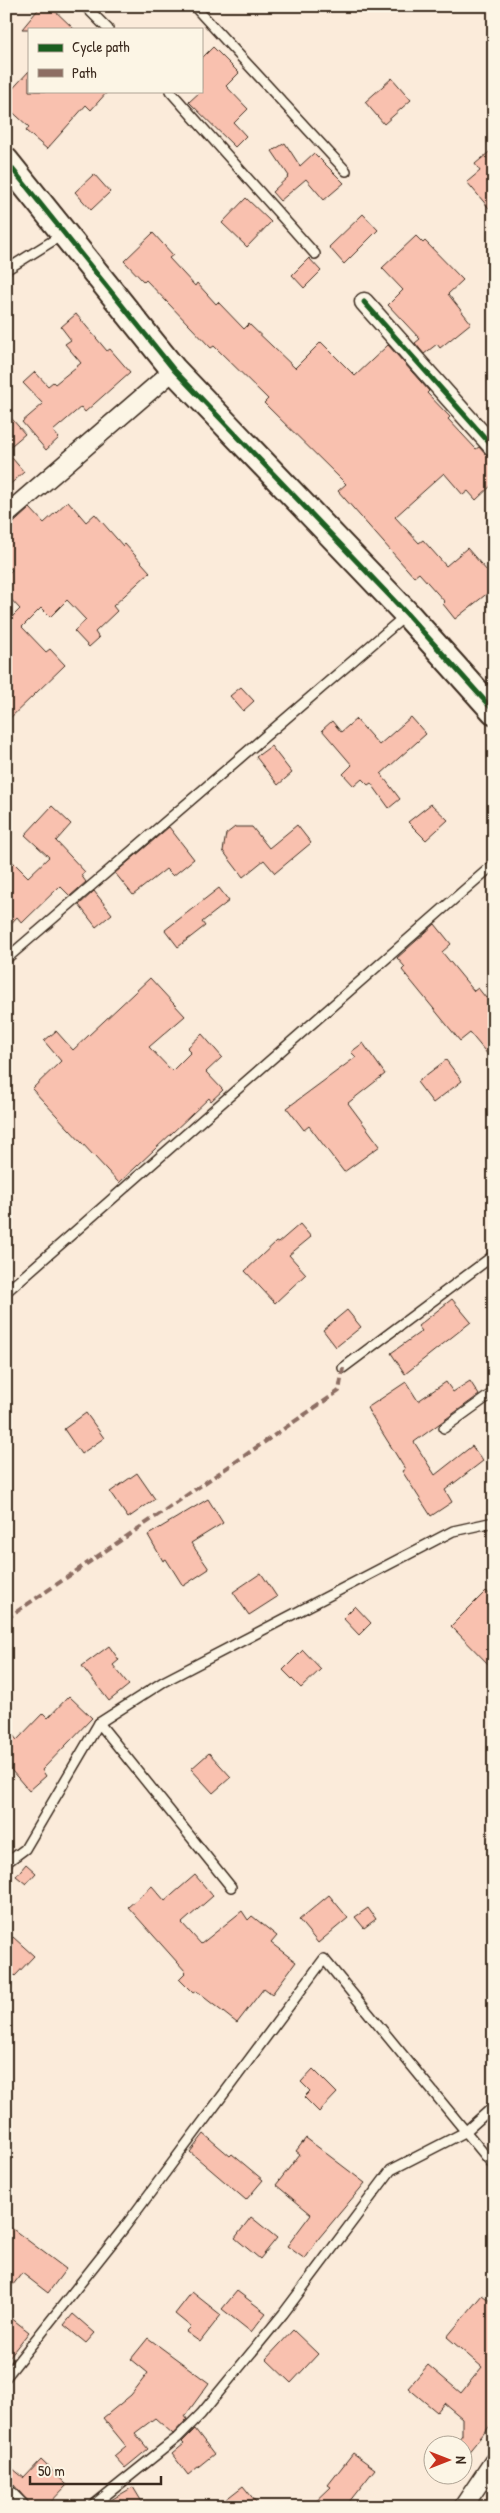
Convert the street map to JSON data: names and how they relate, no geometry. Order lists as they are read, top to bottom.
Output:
{
  "legend": ["Cycle path", "Path"],
  "scale_bar": "50 m",
  "north": "right"
}
